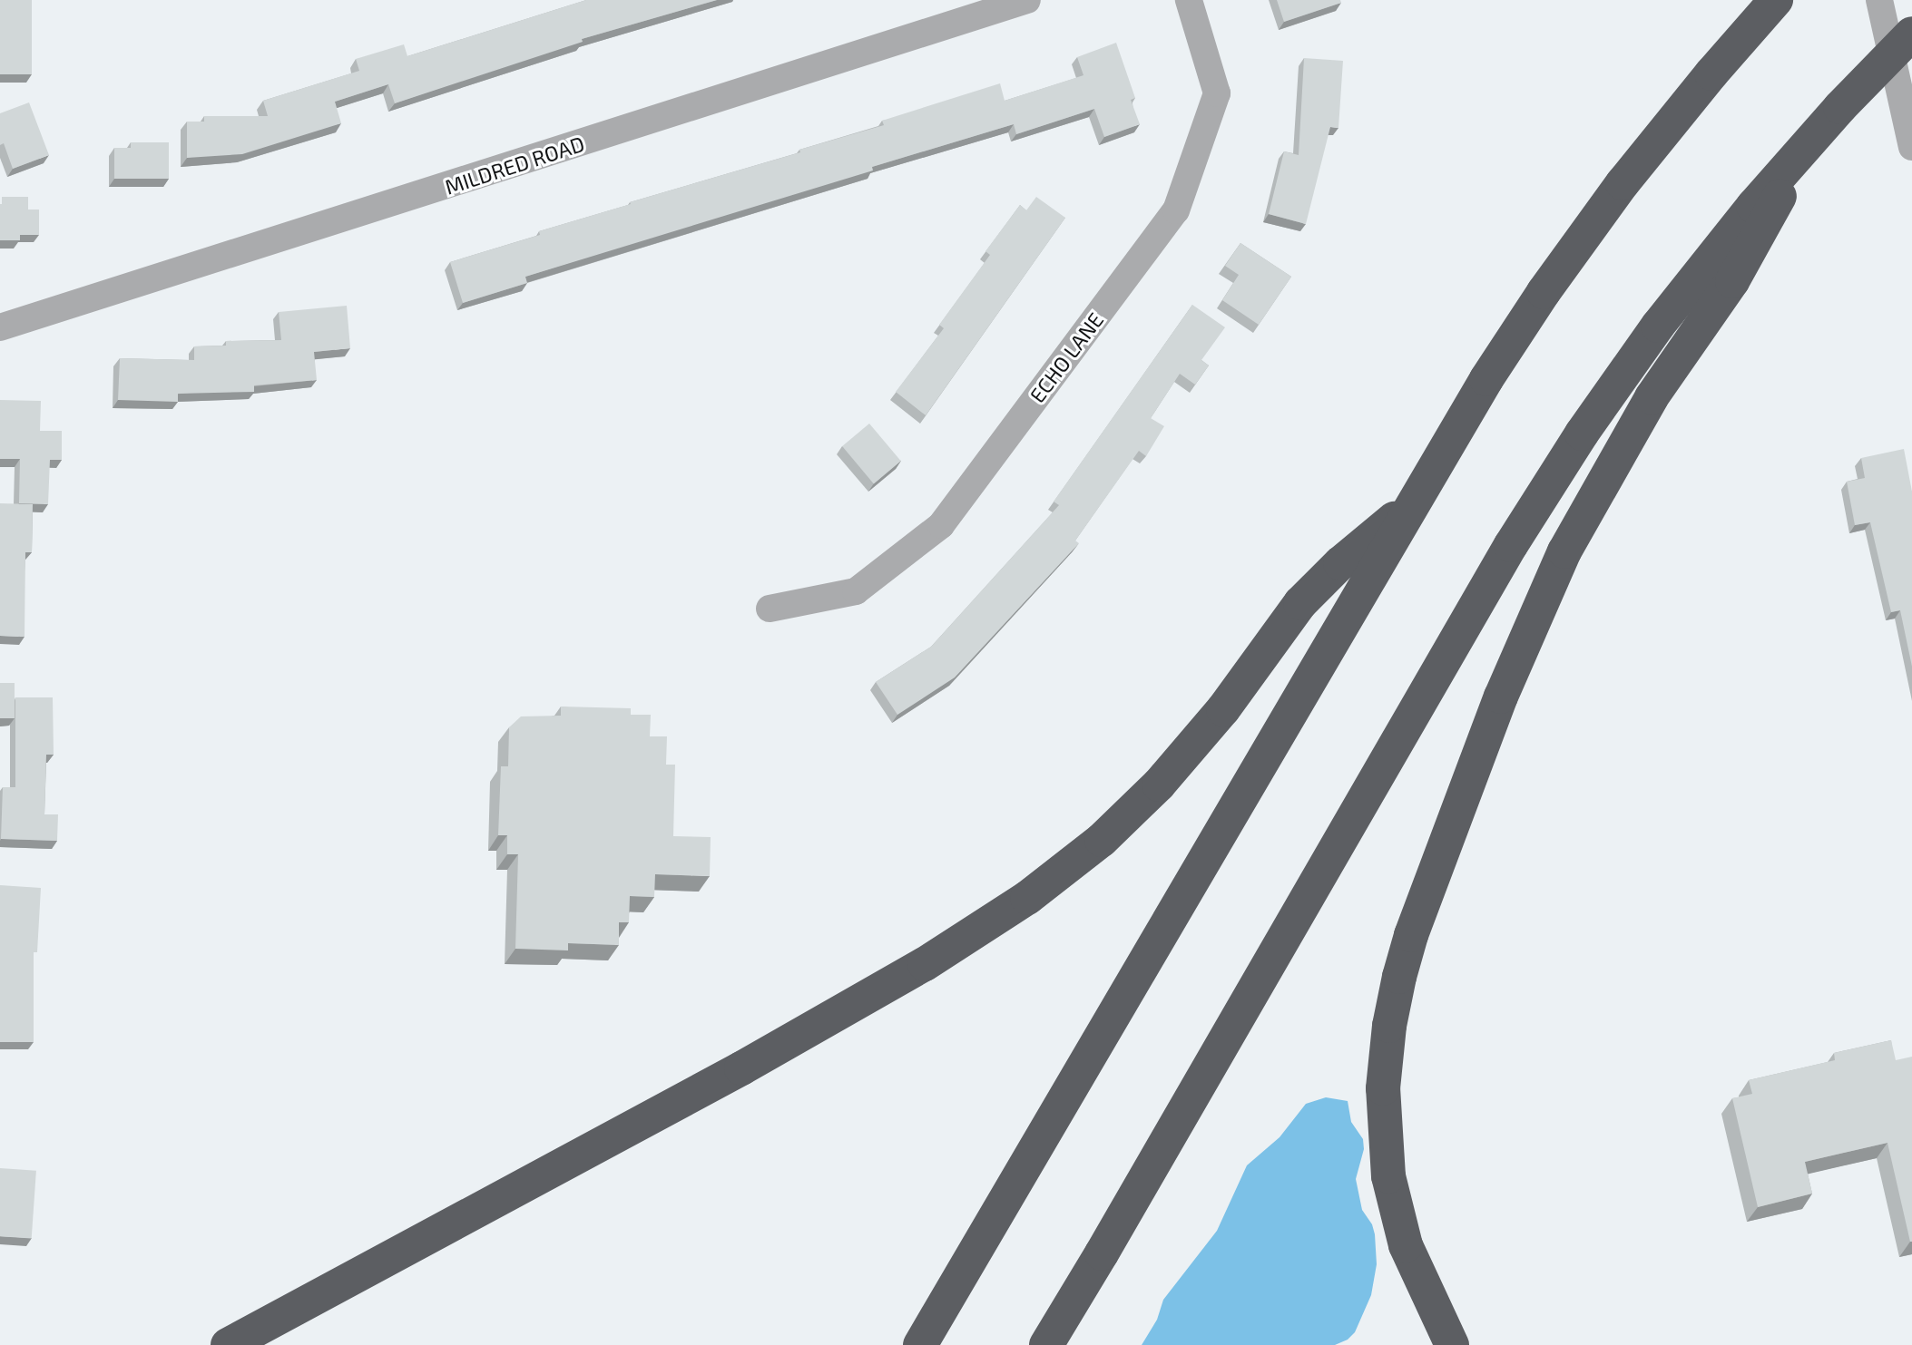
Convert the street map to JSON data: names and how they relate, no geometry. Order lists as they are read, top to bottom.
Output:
{
  "streets": {
    "street": ["MILDRED ROAD", "ECHO LANE"]
  }
}
